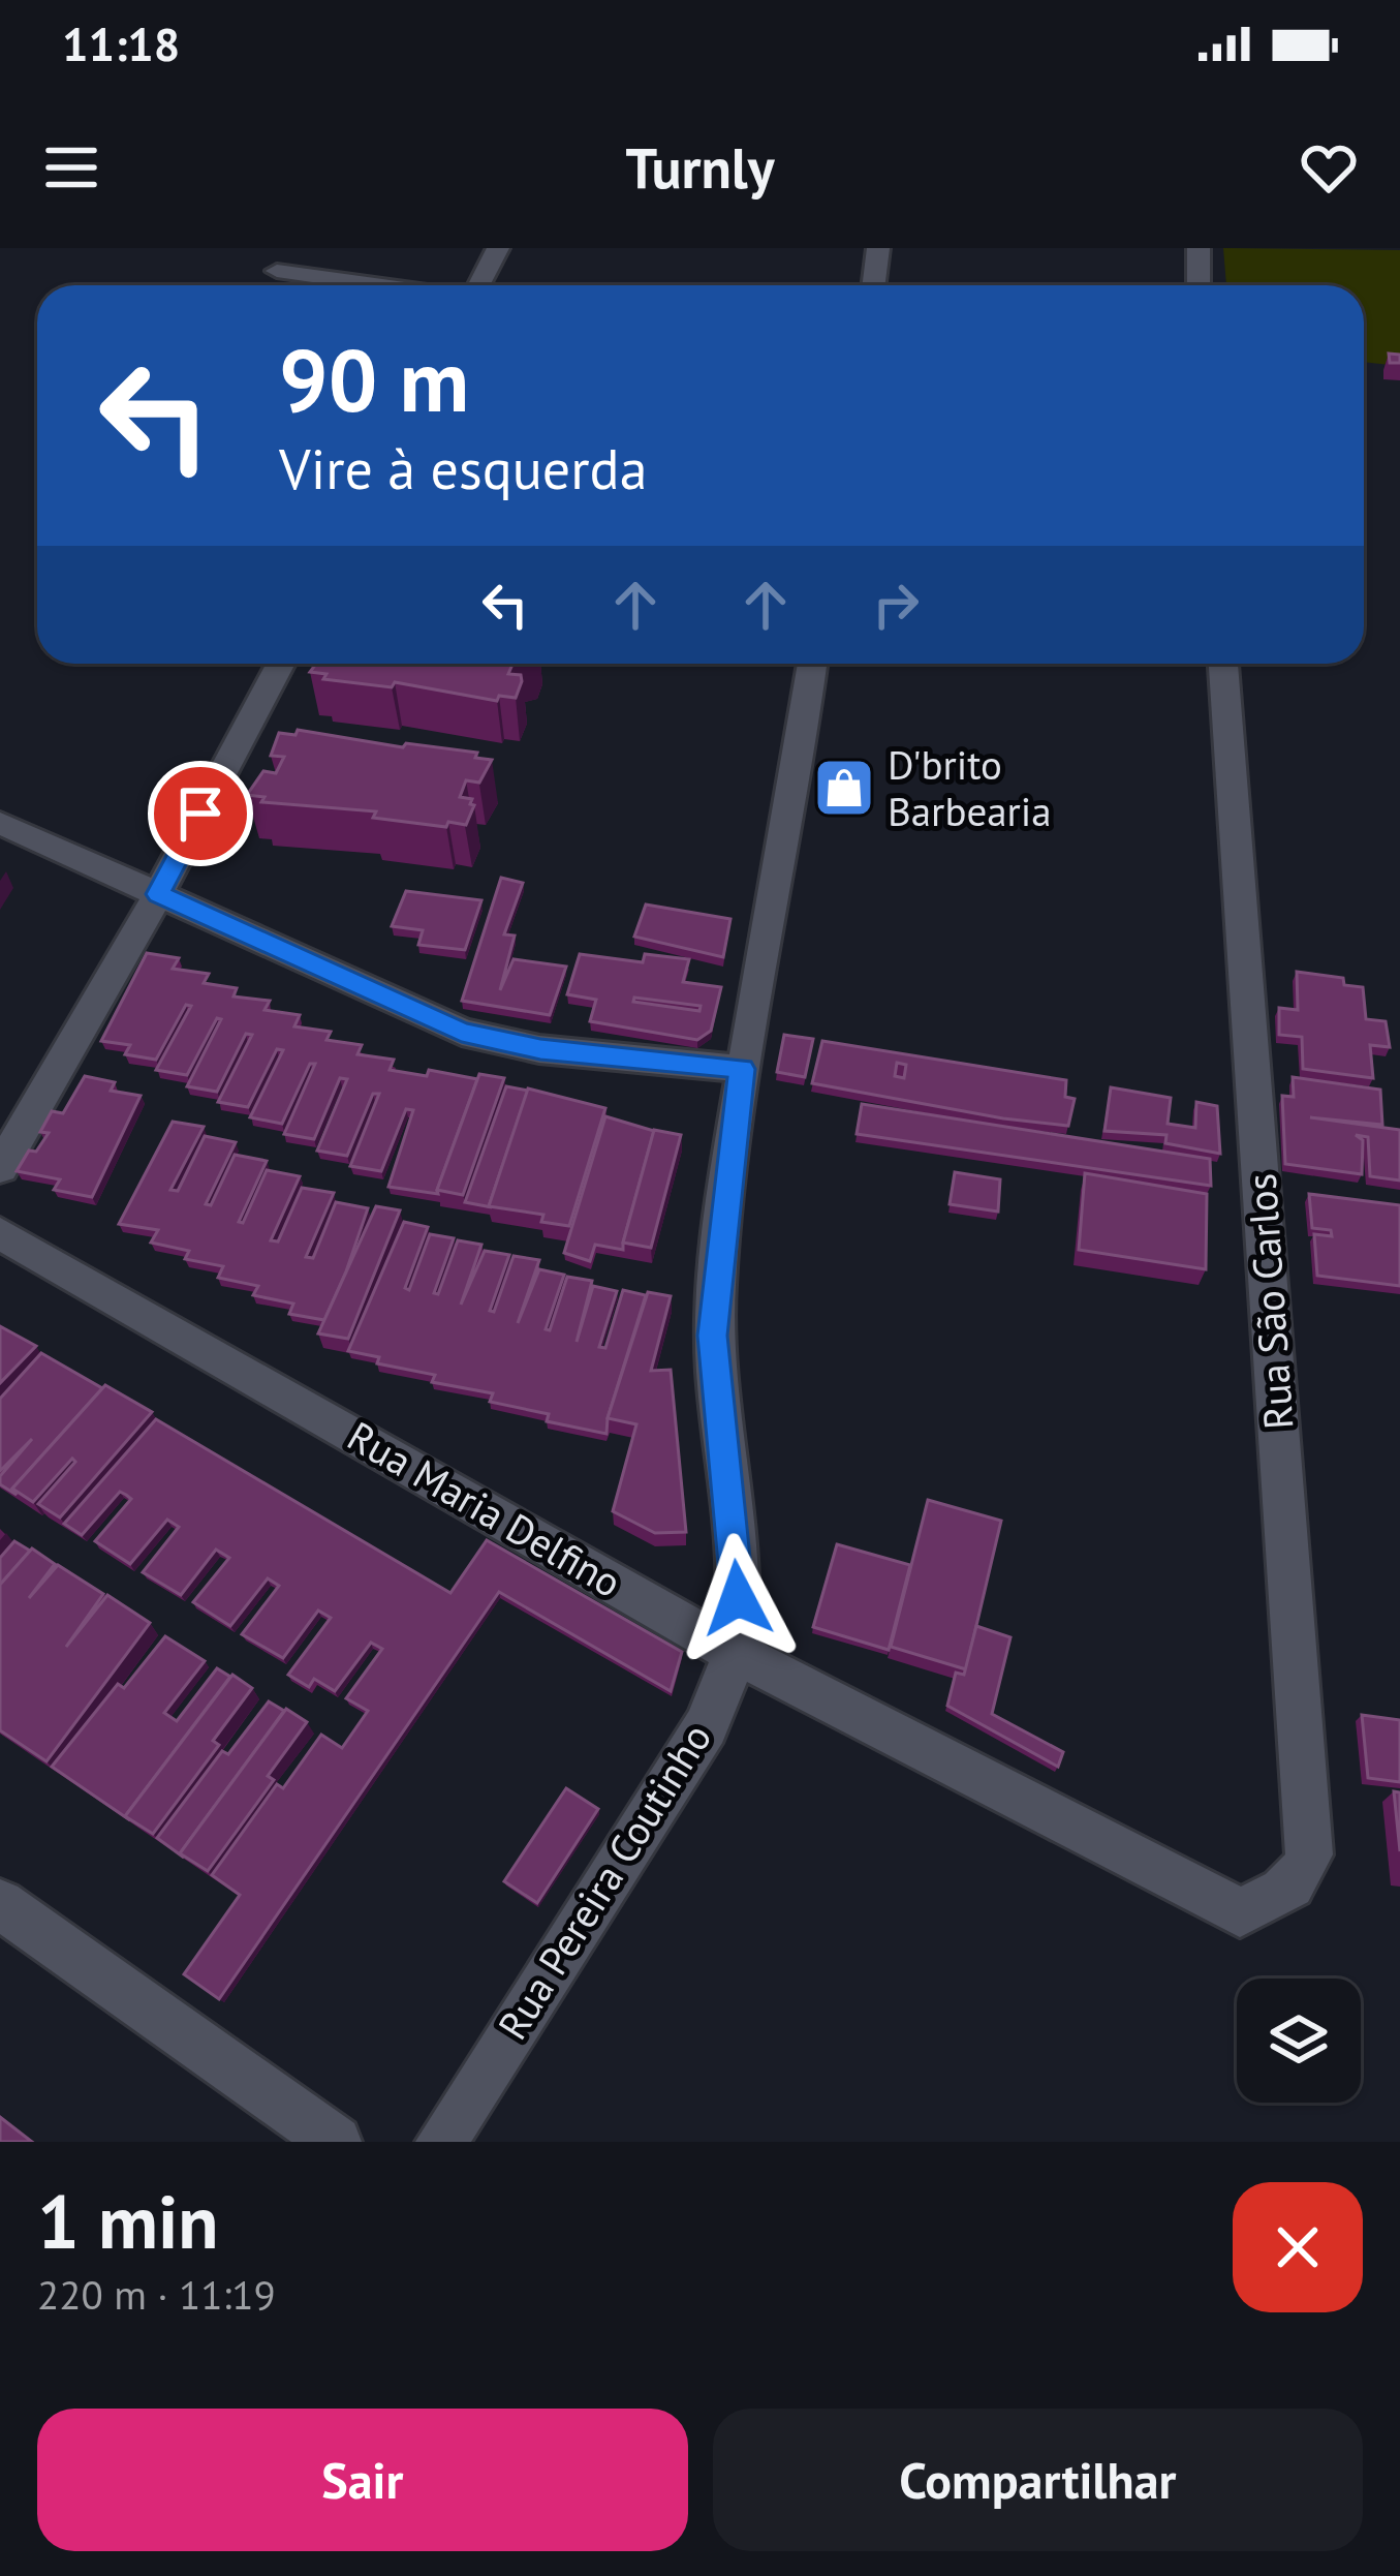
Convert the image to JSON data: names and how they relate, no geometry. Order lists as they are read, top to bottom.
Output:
{
  "streets": {
    "street": ["Rua São Carlos", "Rua Maria Delfino", "Rua Pereira Coutinho"]
  },
  "crossings": [
    ["Rua São Carlos", "Rua Maria Delfino"],
    ["Rua Maria Delfino", "Rua Pereira Coutinho"]
  ],
  "places": {
    "shop": ["D'brito Barbearia"]
  },
  "page": {
    "status": "11:18",
    "header": "Turnly",
    "turn": ["90 m", "Vire à esquerda"],
    "heading": ["1 min", "220 m · 11:19"],
    "buttons": ["Sair", "Compartilhar"]
  }
}
